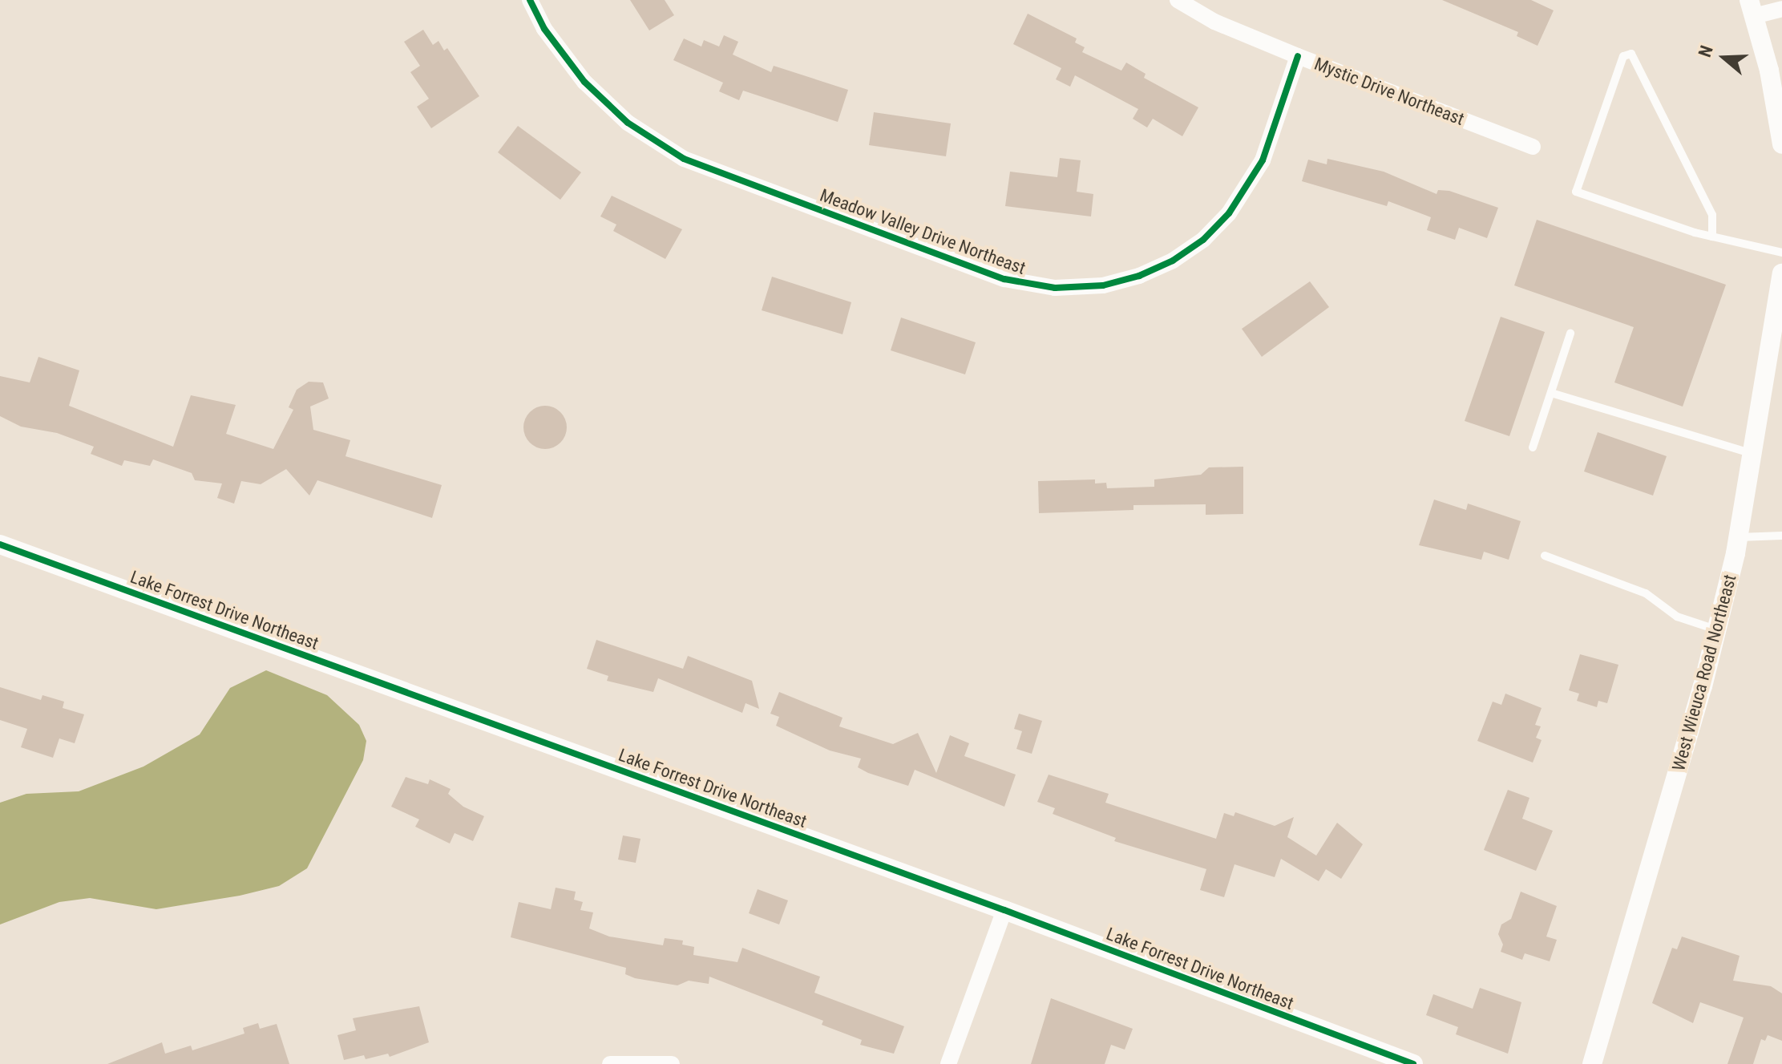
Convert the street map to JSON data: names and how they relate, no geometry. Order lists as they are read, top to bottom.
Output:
{
  "streets": {
    "street": [
      "Mystic Drive Northeast",
      "Meadow Valley Drive Northeast",
      "Lake Forrest Drive Northeast",
      "West Wieuca Road Northeast"
    ]
  },
  "crossings": [
    ["Mystic Drive Northeast", "Meadow Valley Drive Northeast"]
  ],
  "north": "left"
}
